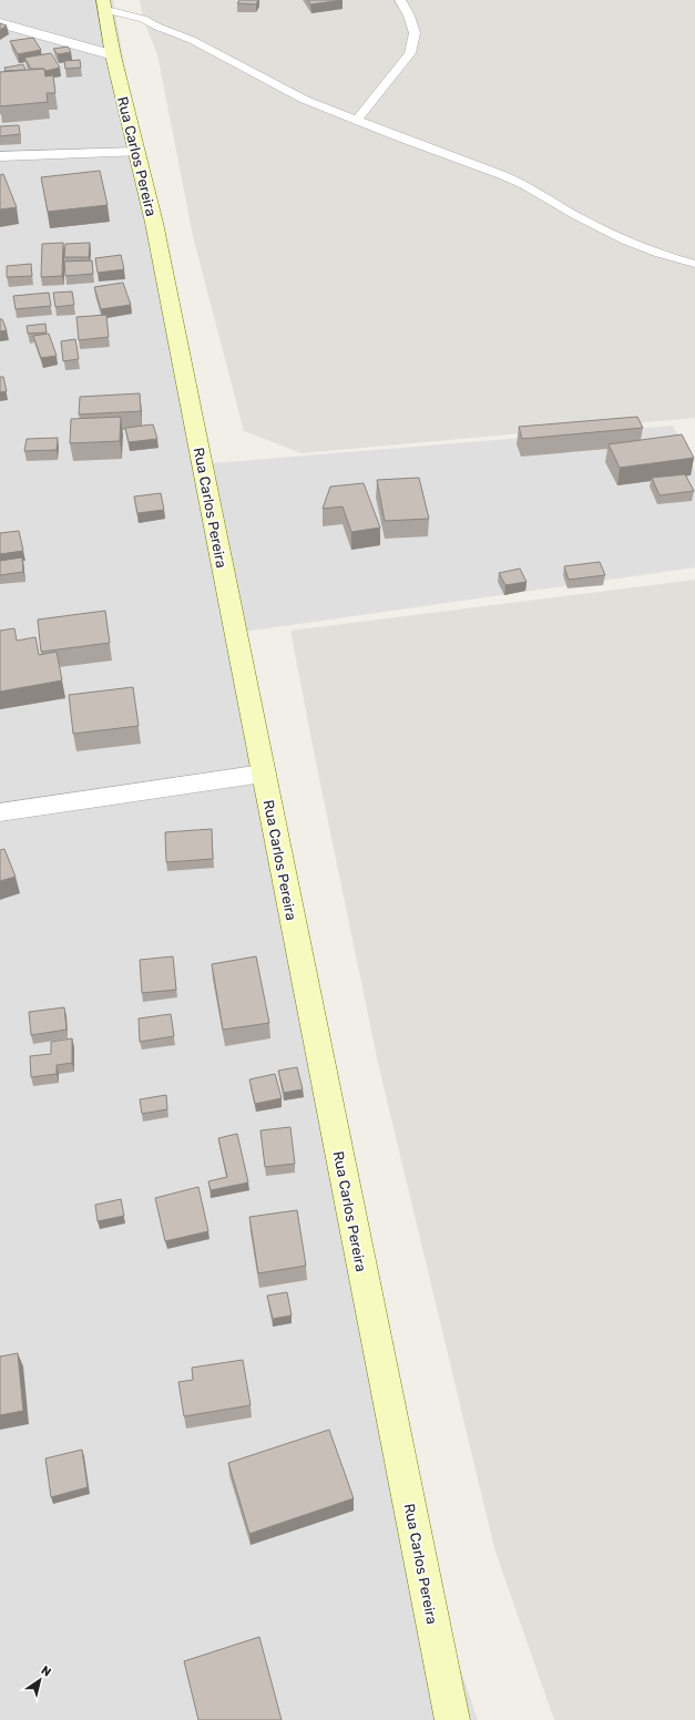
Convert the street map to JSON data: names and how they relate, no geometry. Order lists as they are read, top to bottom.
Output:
{
  "streets": {
    "main road": ["Rua Carlos Pereira"]
  },
  "north": "top right"
}
